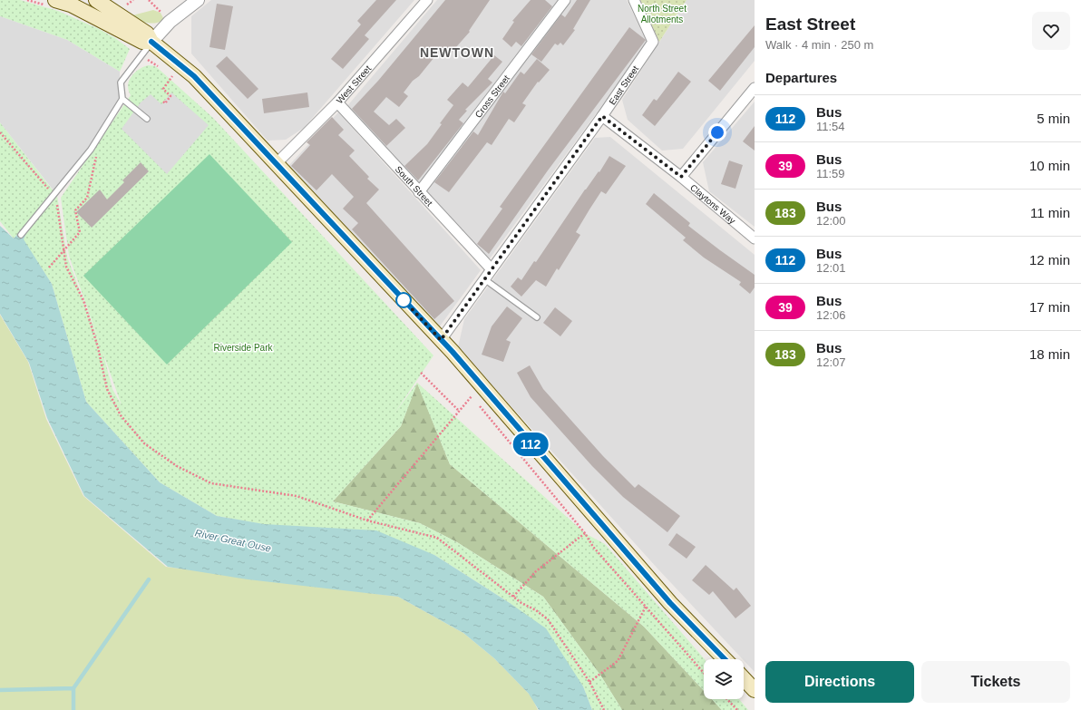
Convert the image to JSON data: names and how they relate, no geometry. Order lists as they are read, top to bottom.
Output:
{
  "streets": {
    "street": [
      "West Street",
      "East Street",
      "Cross Street",
      "South Street",
      "Claytons Way"
    ]
  },
  "crossings": [
    ["West Street", "South Street"],
    ["East Street", "South Street"],
    ["East Street", "Claytons Way"],
    ["Cross Street", "South Street"]
  ],
  "districts": ["NEWTOWN"],
  "water": ["River Great Ouse"],
  "parks": ["North Street Allotments", "Riverside Park"],
  "lines": ["bus line 112"],
  "page": {
    "on_map": "112",
    "heading": [
      ["East Street", "Walk · 4 min · 250 m"],
      "Departures"
    ],
    "list": [
      {
        "mark": "112",
        "name": "Bus",
        "note": "11:54",
        "value": "5 min"
      },
      {
        "mark": "39",
        "name": "Bus",
        "note": "11:59",
        "value": "10 min"
      },
      {
        "mark": "183",
        "name": "Bus",
        "note": "12:00",
        "value": "11 min"
      },
      {
        "mark": "112",
        "name": "Bus",
        "note": "12:01",
        "value": "12 min"
      },
      {
        "mark": "39",
        "name": "Bus",
        "note": "12:06",
        "value": "17 min"
      },
      {
        "mark": "183",
        "name": "Bus",
        "note": "12:07",
        "value": "18 min"
      }
    ],
    "buttons": ["Directions", "Tickets"]
  }
}
